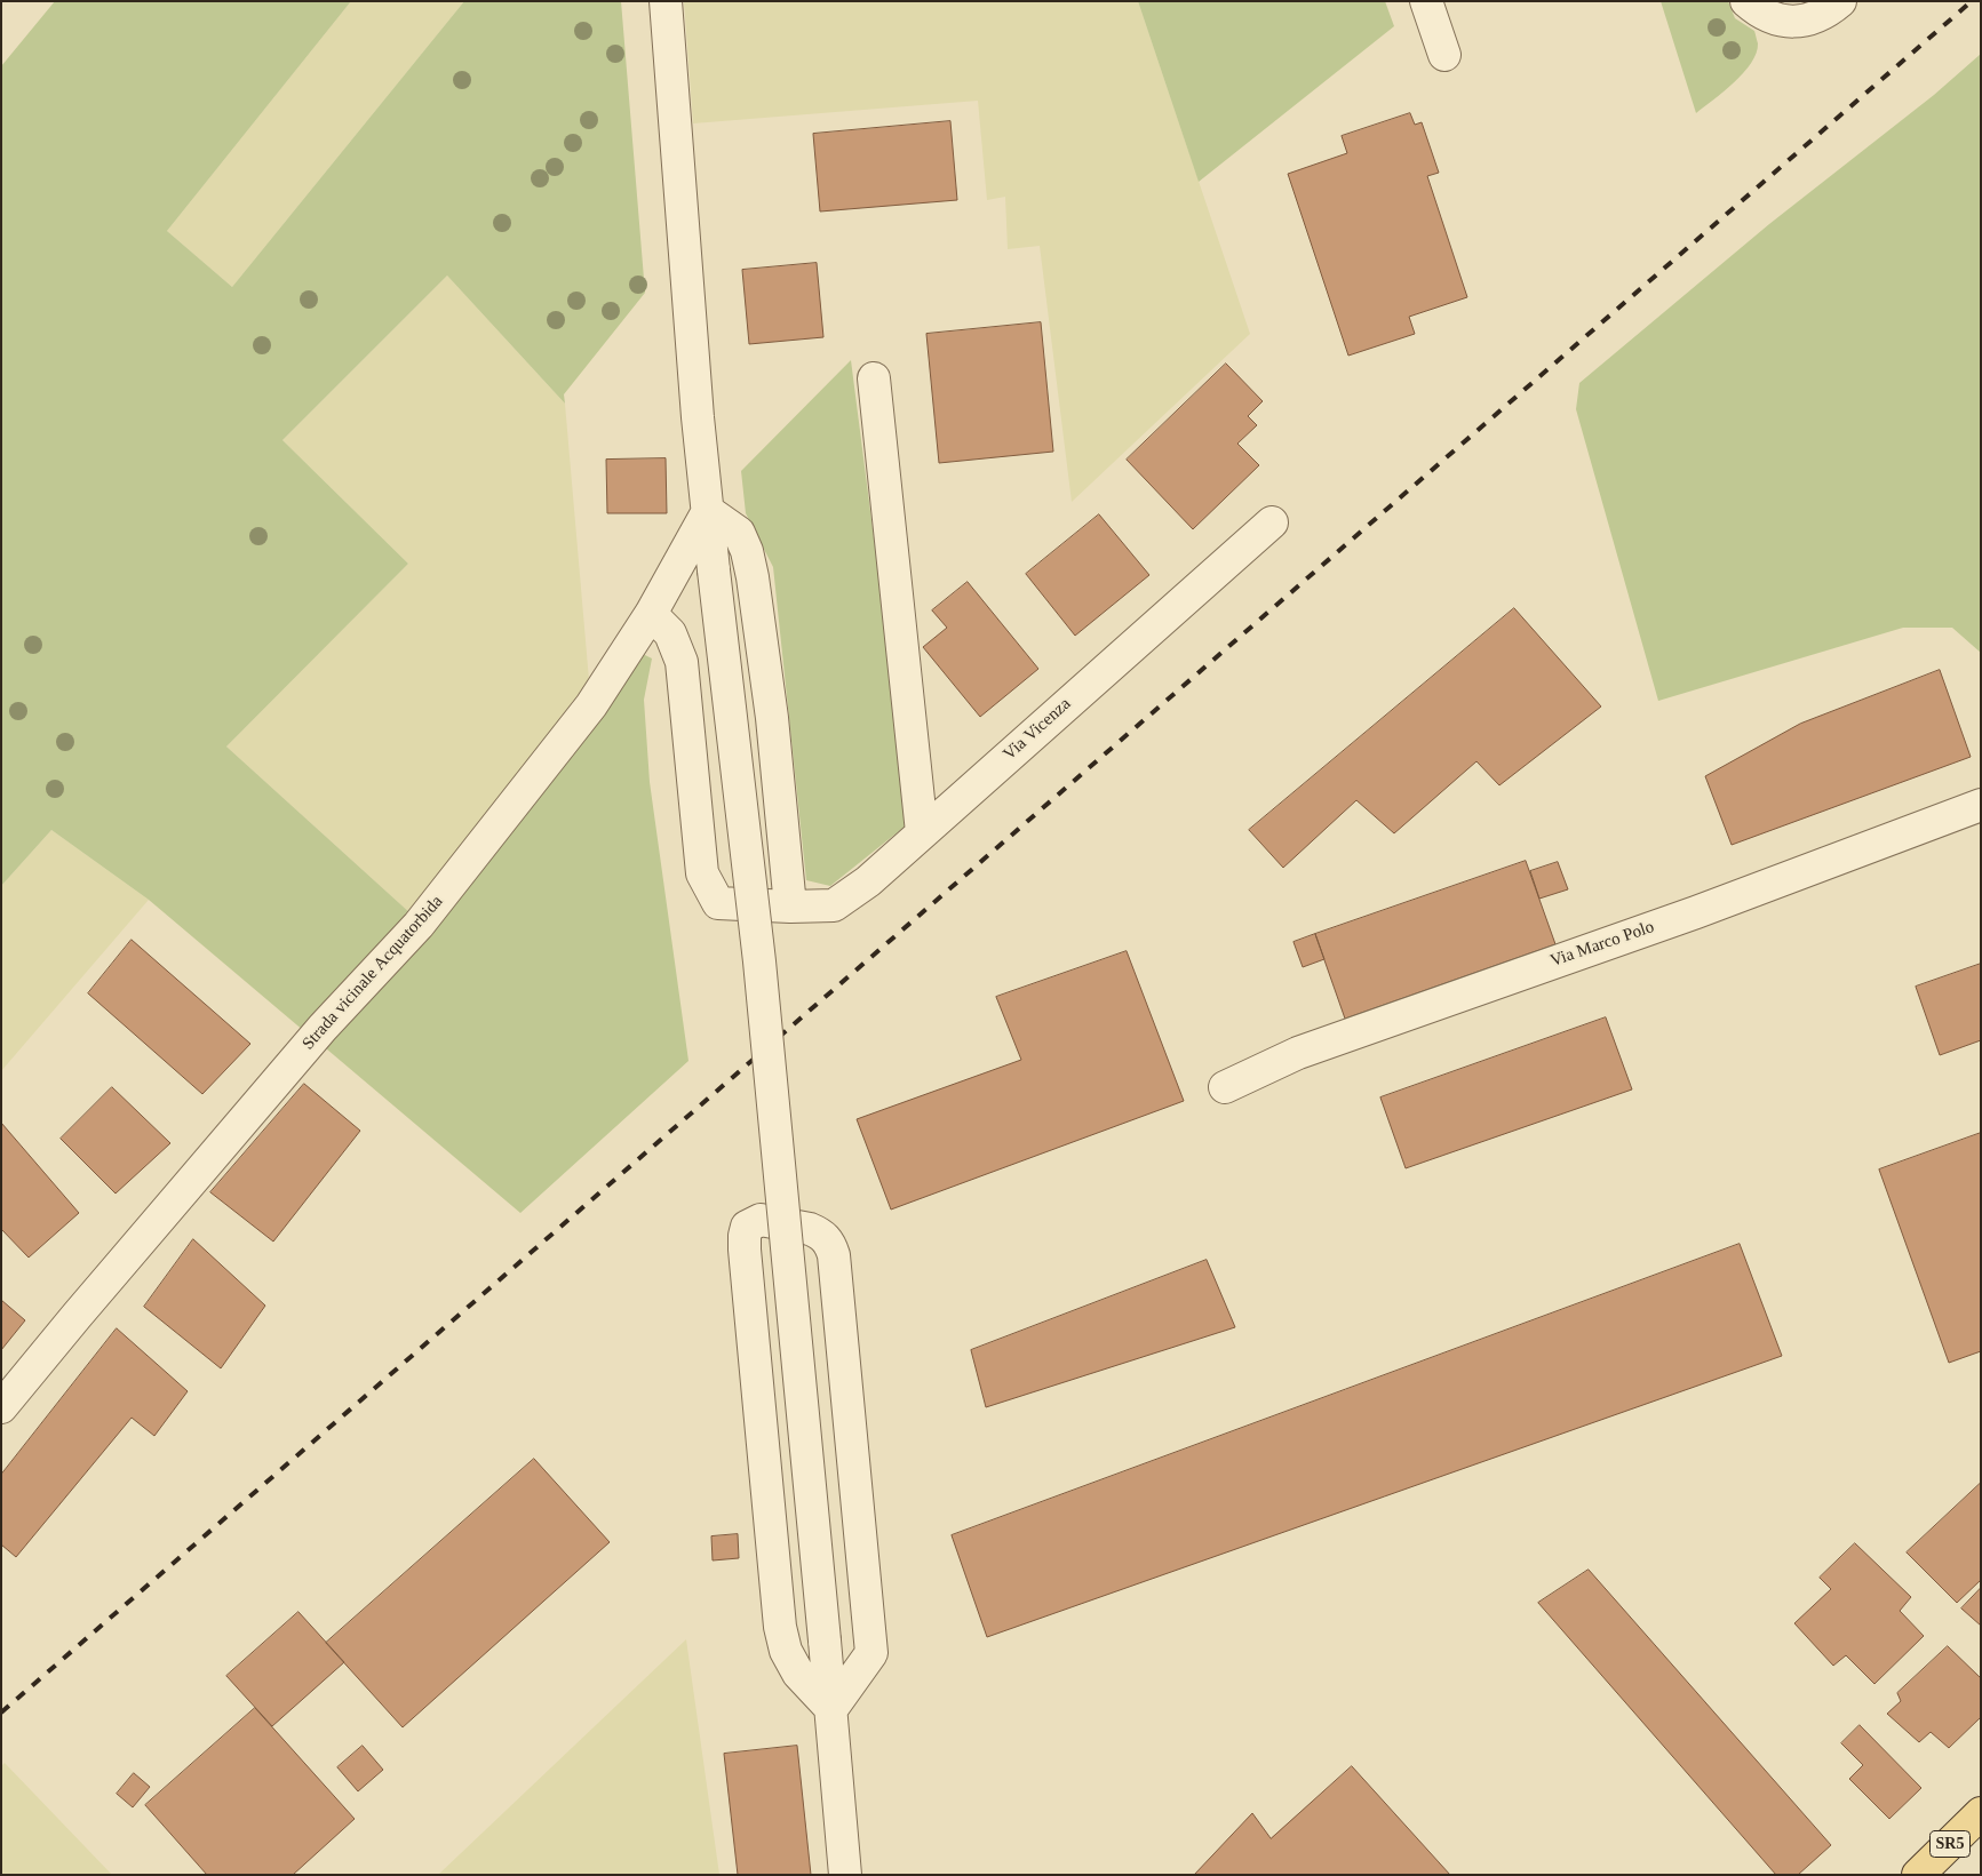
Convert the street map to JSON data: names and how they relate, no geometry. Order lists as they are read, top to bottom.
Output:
{
  "streets": {
    "main road": ["SR5"],
    "street": ["Via Vicenza", "Via Marco Polo", "Strada vicinale Acquatorbida"]
  },
  "crossings": [
    ["Via Vicenza", "Strada vicinale Acquatorbida"]
  ]
}
